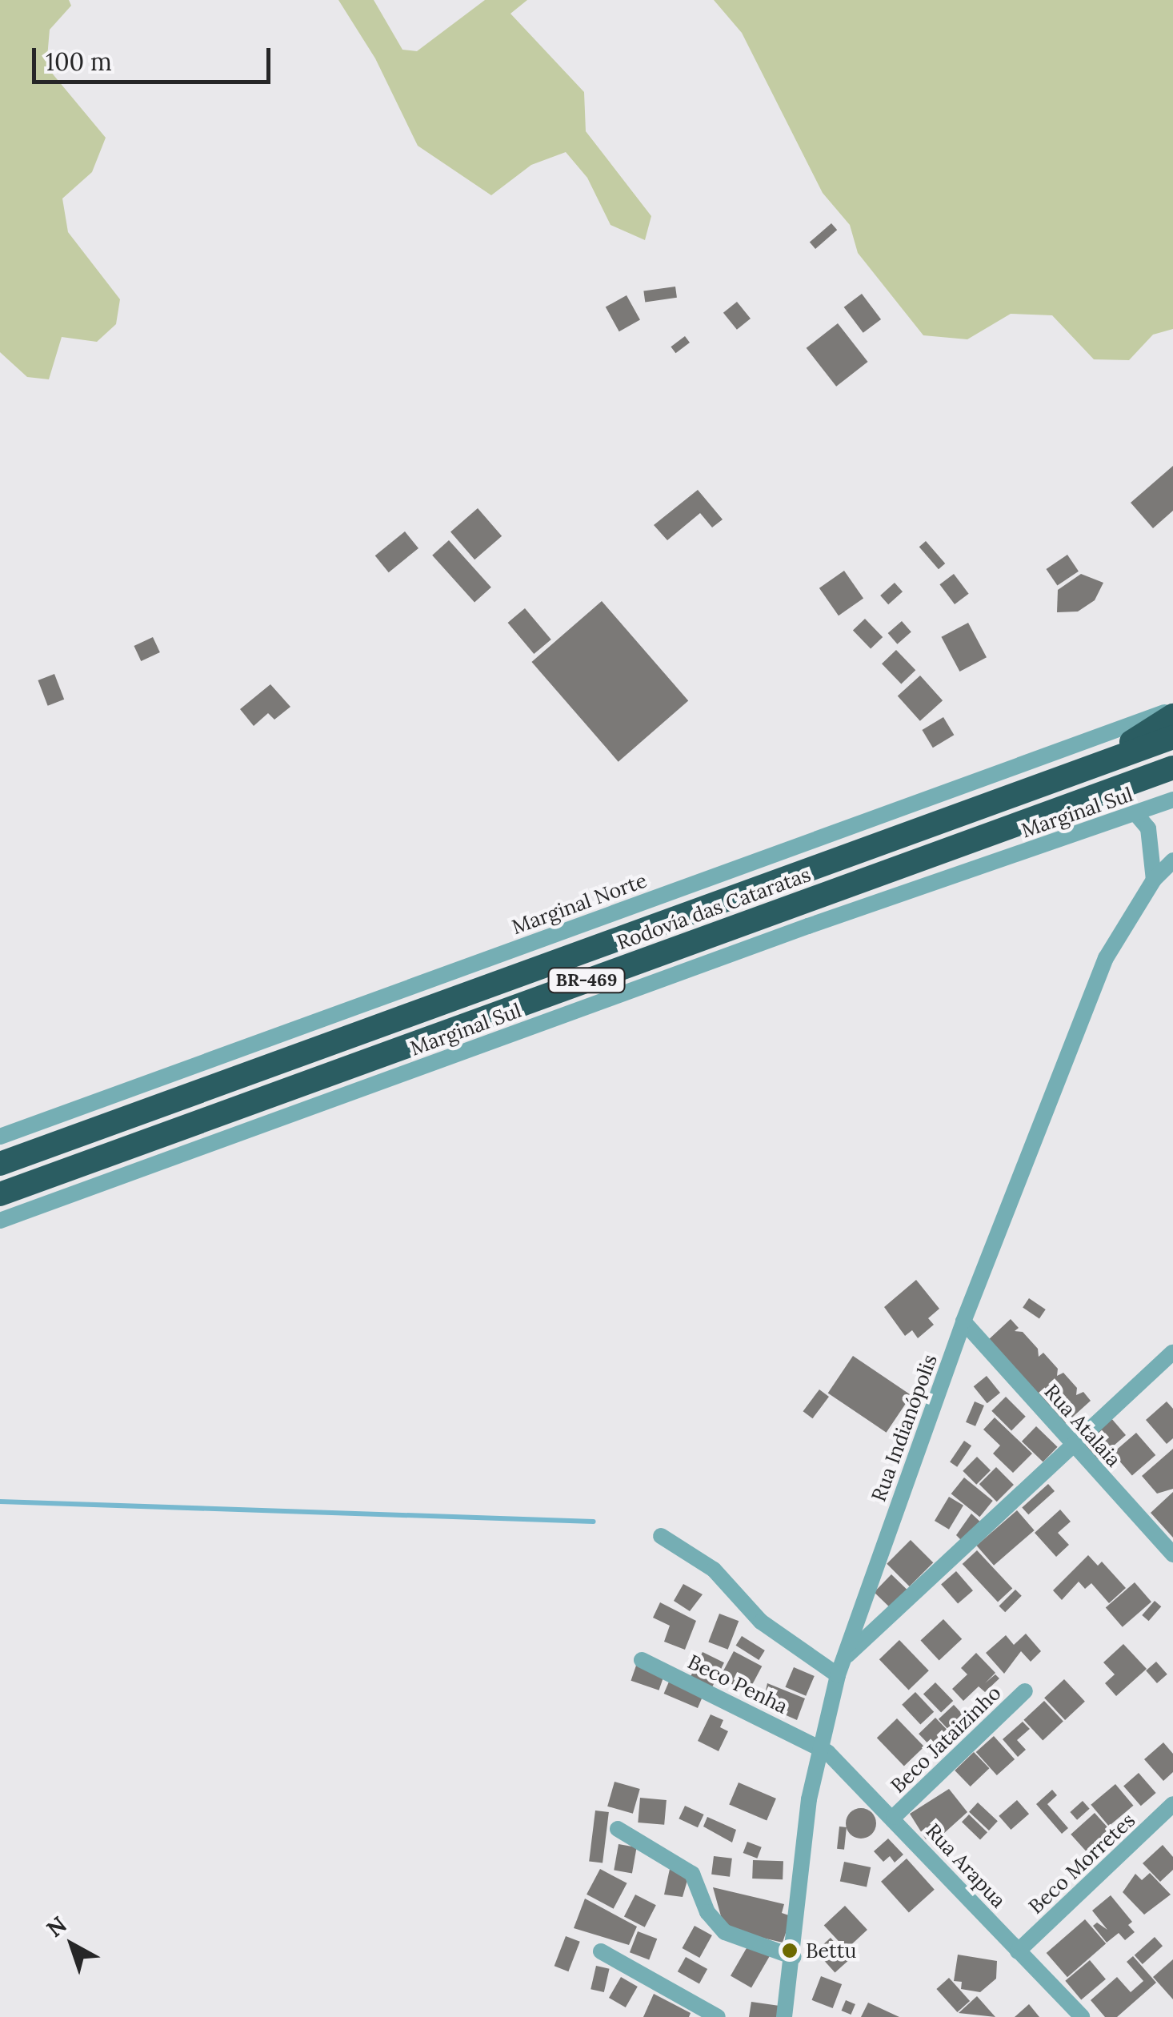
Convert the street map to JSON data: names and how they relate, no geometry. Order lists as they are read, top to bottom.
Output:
{
  "streets": {
    "highway": ["Rodovía das Cataratas", "BR-469"],
    "street": [
      "Marginal Sul",
      "Marginal Norte",
      "Rua Atalaia",
      "Rua Indianópolis",
      "Beco Penha",
      "Beco Jataizinho",
      "Beco Morretes",
      "Rua Arapua"
    ]
  },
  "crossings": [
    ["Rua Atalaia", "Rua Indianópolis"],
    ["Rua Indianópolis", "Beco Penha"],
    ["Rua Indianópolis", "Rua Arapua"],
    ["Beco Penha", "Rua Arapua"],
    ["Beco Jataizinho", "Rua Arapua"],
    ["Beco Morretes", "Rua Arapua"]
  ],
  "places": ["Bettu"],
  "scale_bar": "100 m",
  "north": "top left"
}
